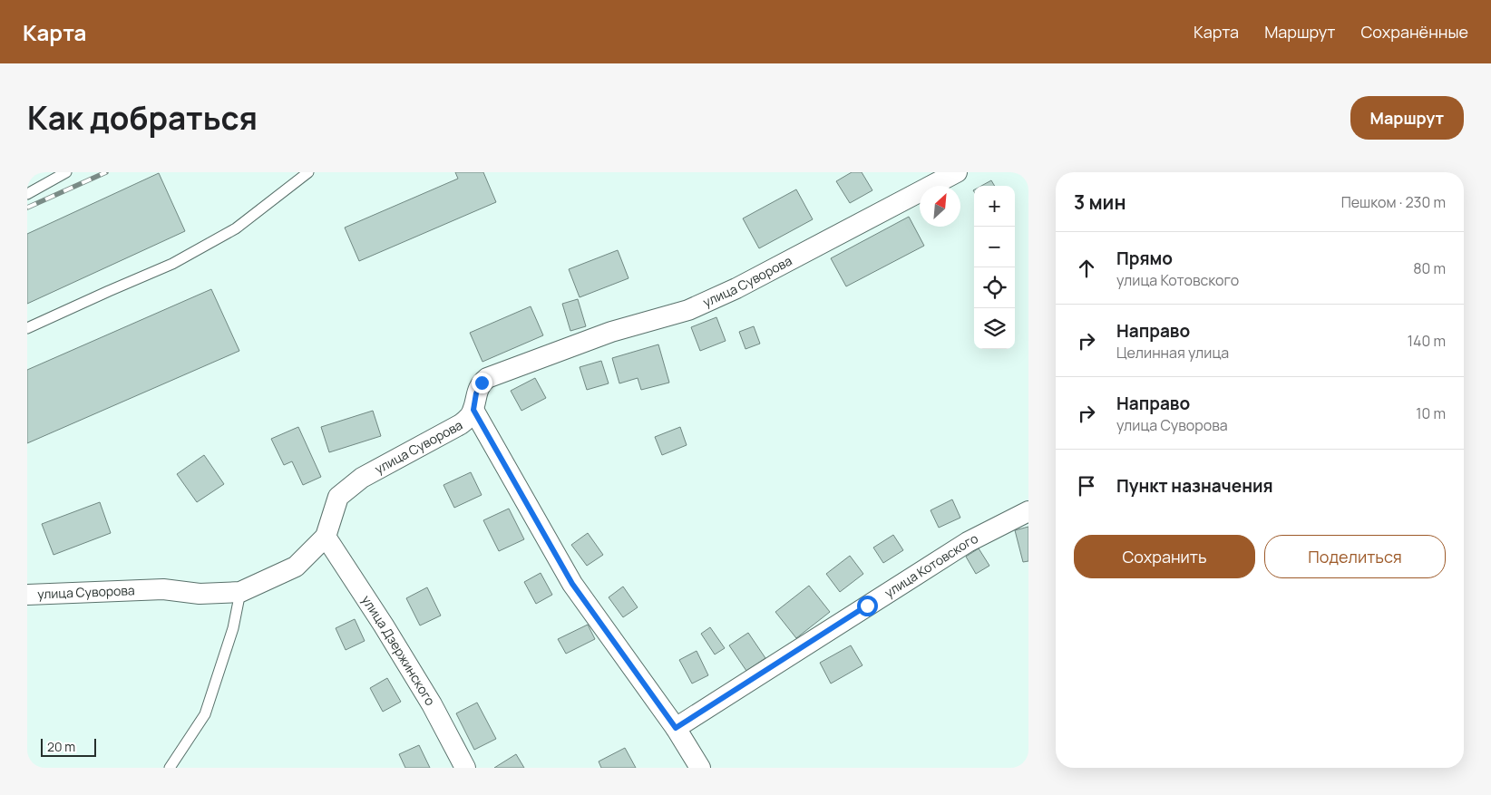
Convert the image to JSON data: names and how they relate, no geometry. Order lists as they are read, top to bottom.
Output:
{
  "streets": {
    "street": ["улица Суворова", "улица Котовского", "улица Дзержинского"]
  },
  "crossings": [
    ["улица Суворова", "улица Дзержинского"]
  ],
  "scale_bar": "20 m",
  "north": "top right",
  "page": {
    "header": "Карта",
    "nav": ["Карта", "Маршрут", "Сохранённые"],
    "title": "Как добраться",
    "buttons": [
      "Маршрут",
      ["Сохранить", "Поделиться"]
    ],
    "heading": ["3 мин", "Пешком · 230 m"],
    "map_buttons": ["+", "−"],
    "list": [
      ["Прямо", "улица Котовского", "80 m"],
      ["Направо", "Целинная улица", "140 m"],
      ["Направо", "улица Суворова", "10 m"],
      "Пункт назначения"
    ],
    "scale": "20 m"
  }
}
